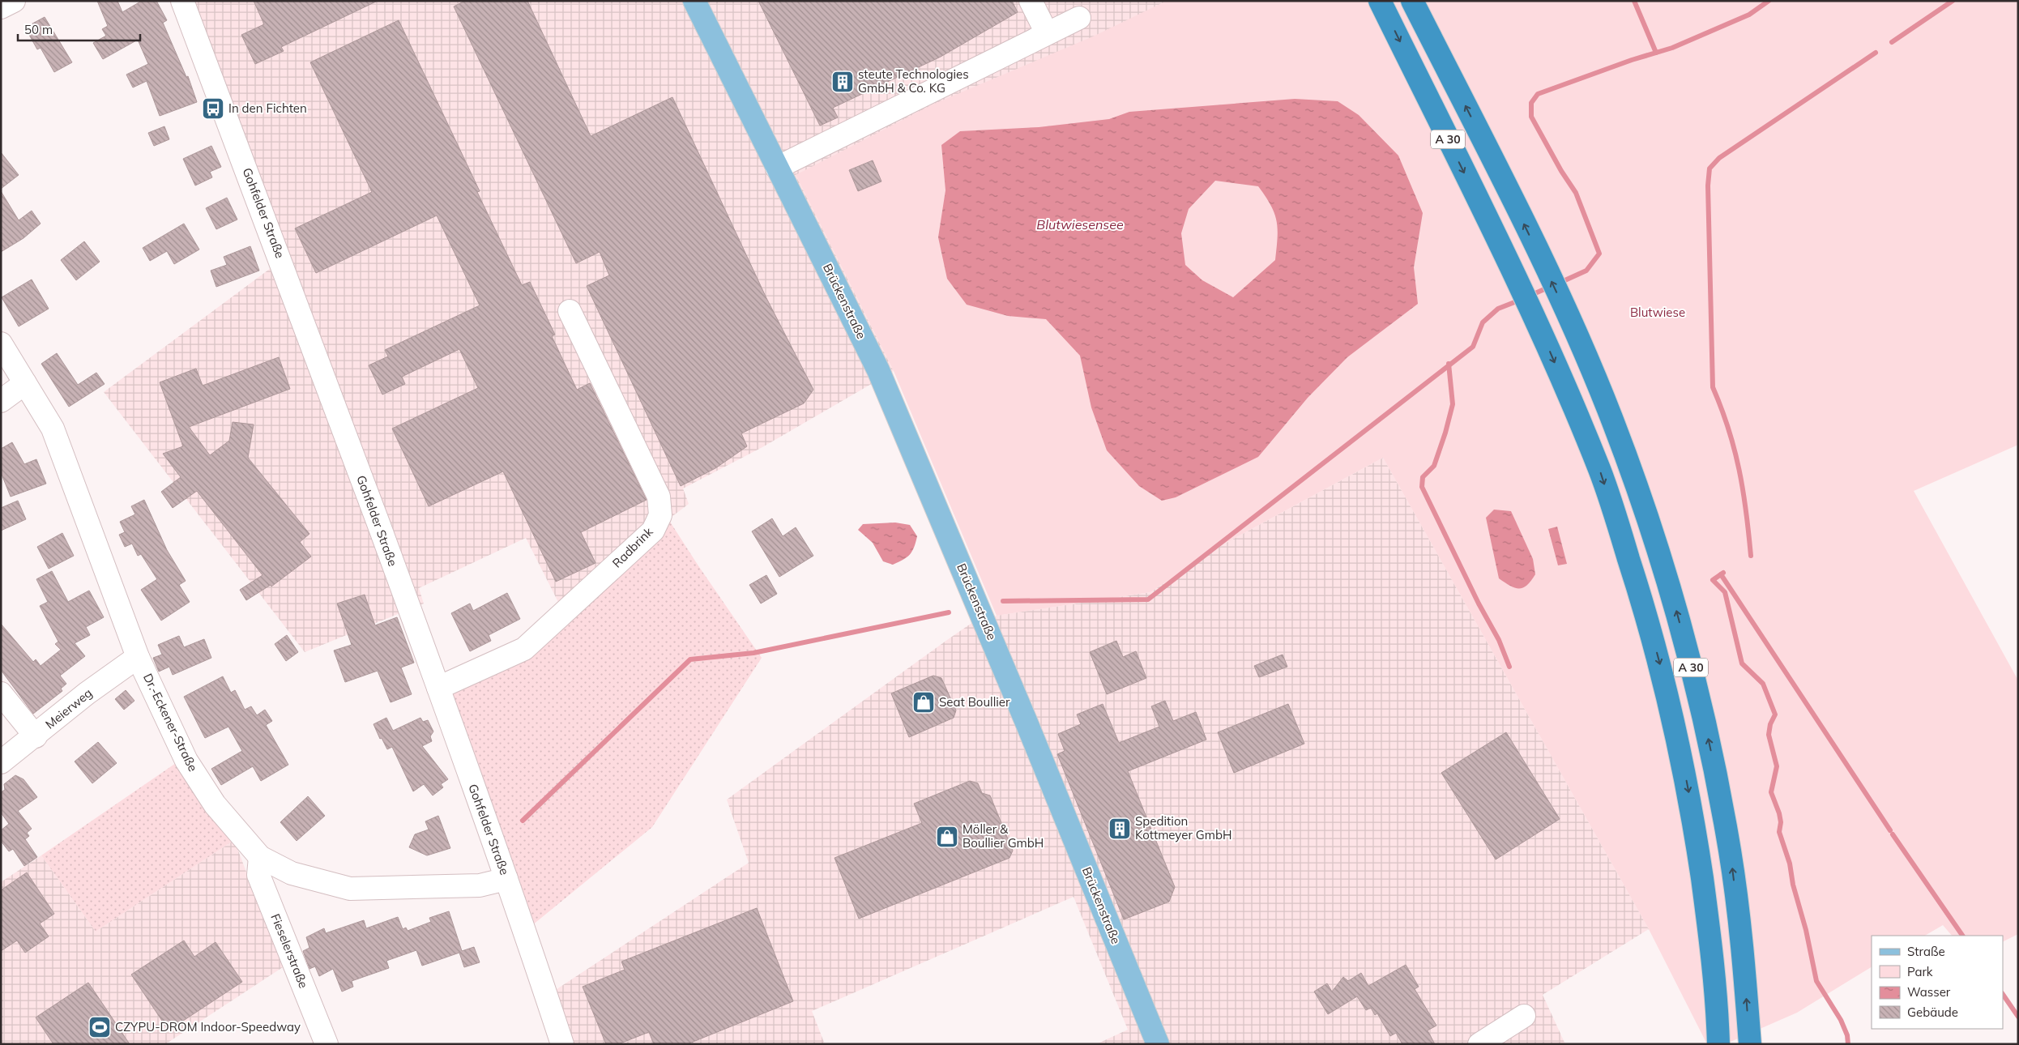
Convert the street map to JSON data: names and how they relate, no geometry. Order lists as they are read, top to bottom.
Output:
{
  "streets": {
    "highway": ["A 30"],
    "main road": ["Brückenstraße"],
    "street": [
      "Gohfelder Straße",
      "Radbrink",
      "Meierweg",
      "Dr.-Eckener-Straße",
      "Fieselerstraße"
    ]
  },
  "crossings": [
    ["Gohfelder Straße", "Radbrink"],
    ["Gohfelder Straße", "Dr.-Eckener-Straße"],
    ["Meierweg", "Dr.-Eckener-Straße"],
    ["Dr.-Eckener-Straße", "Fieselerstraße"]
  ],
  "water": ["Blutwiesensee"],
  "parks": ["Blutwiese"],
  "places": {
    "building": ["steute Technologies GmbH & Co. KG", "Spedition Kottmeyer GmbH"],
    "bus stop": ["In den Fichten"],
    "shop": ["Seat Boullier", "Möller & Boullier GmbH"],
    "sports": ["CZYPU-DROM Indoor-Speedway"]
  },
  "legend": [
    "Straße",
    "Park",
    "Wasser",
    "Gebäude"
  ],
  "scale_bar": "50 m"
}
